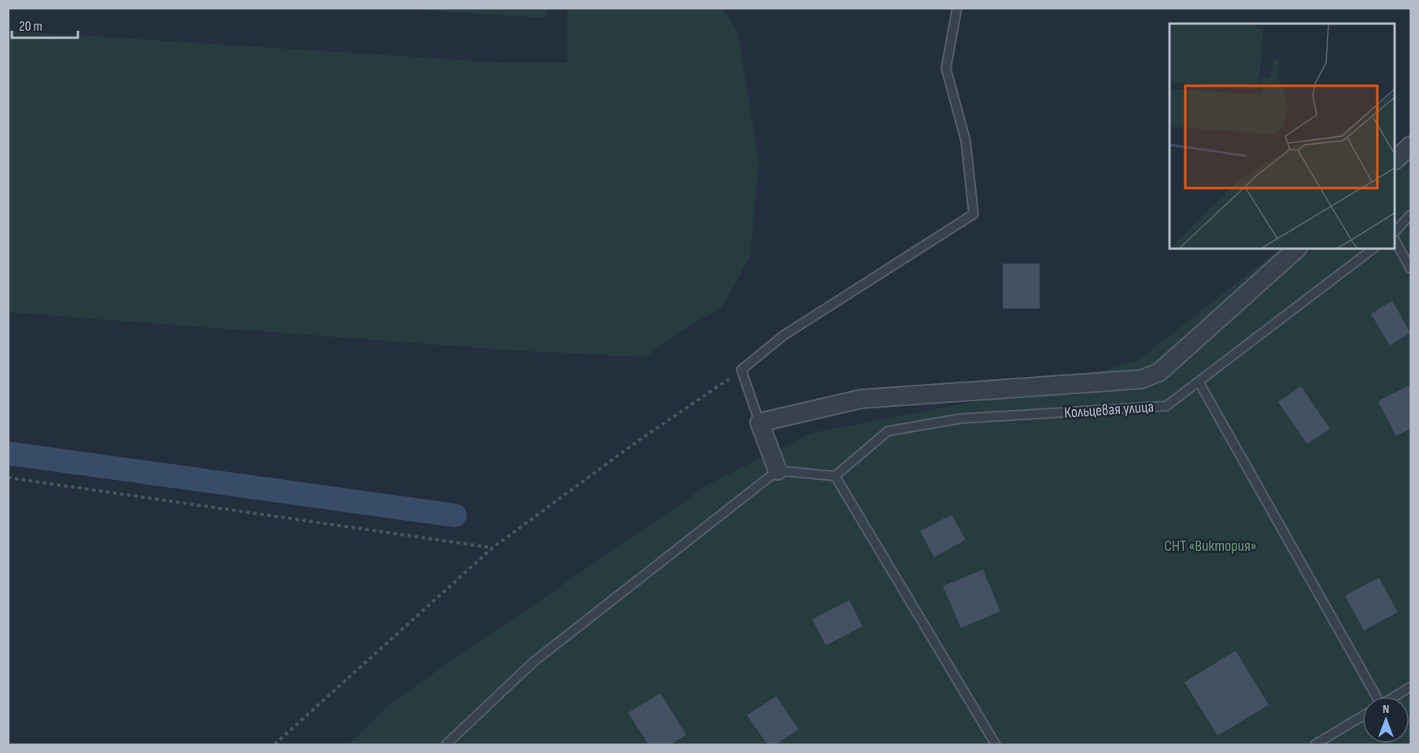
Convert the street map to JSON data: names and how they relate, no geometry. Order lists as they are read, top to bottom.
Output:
{
  "streets": {
    "lane": ["Кольцевая улица"]
  },
  "parks": ["СНТ «Виктория»"],
  "scale_bar": "20 m",
  "north": "top"
}
